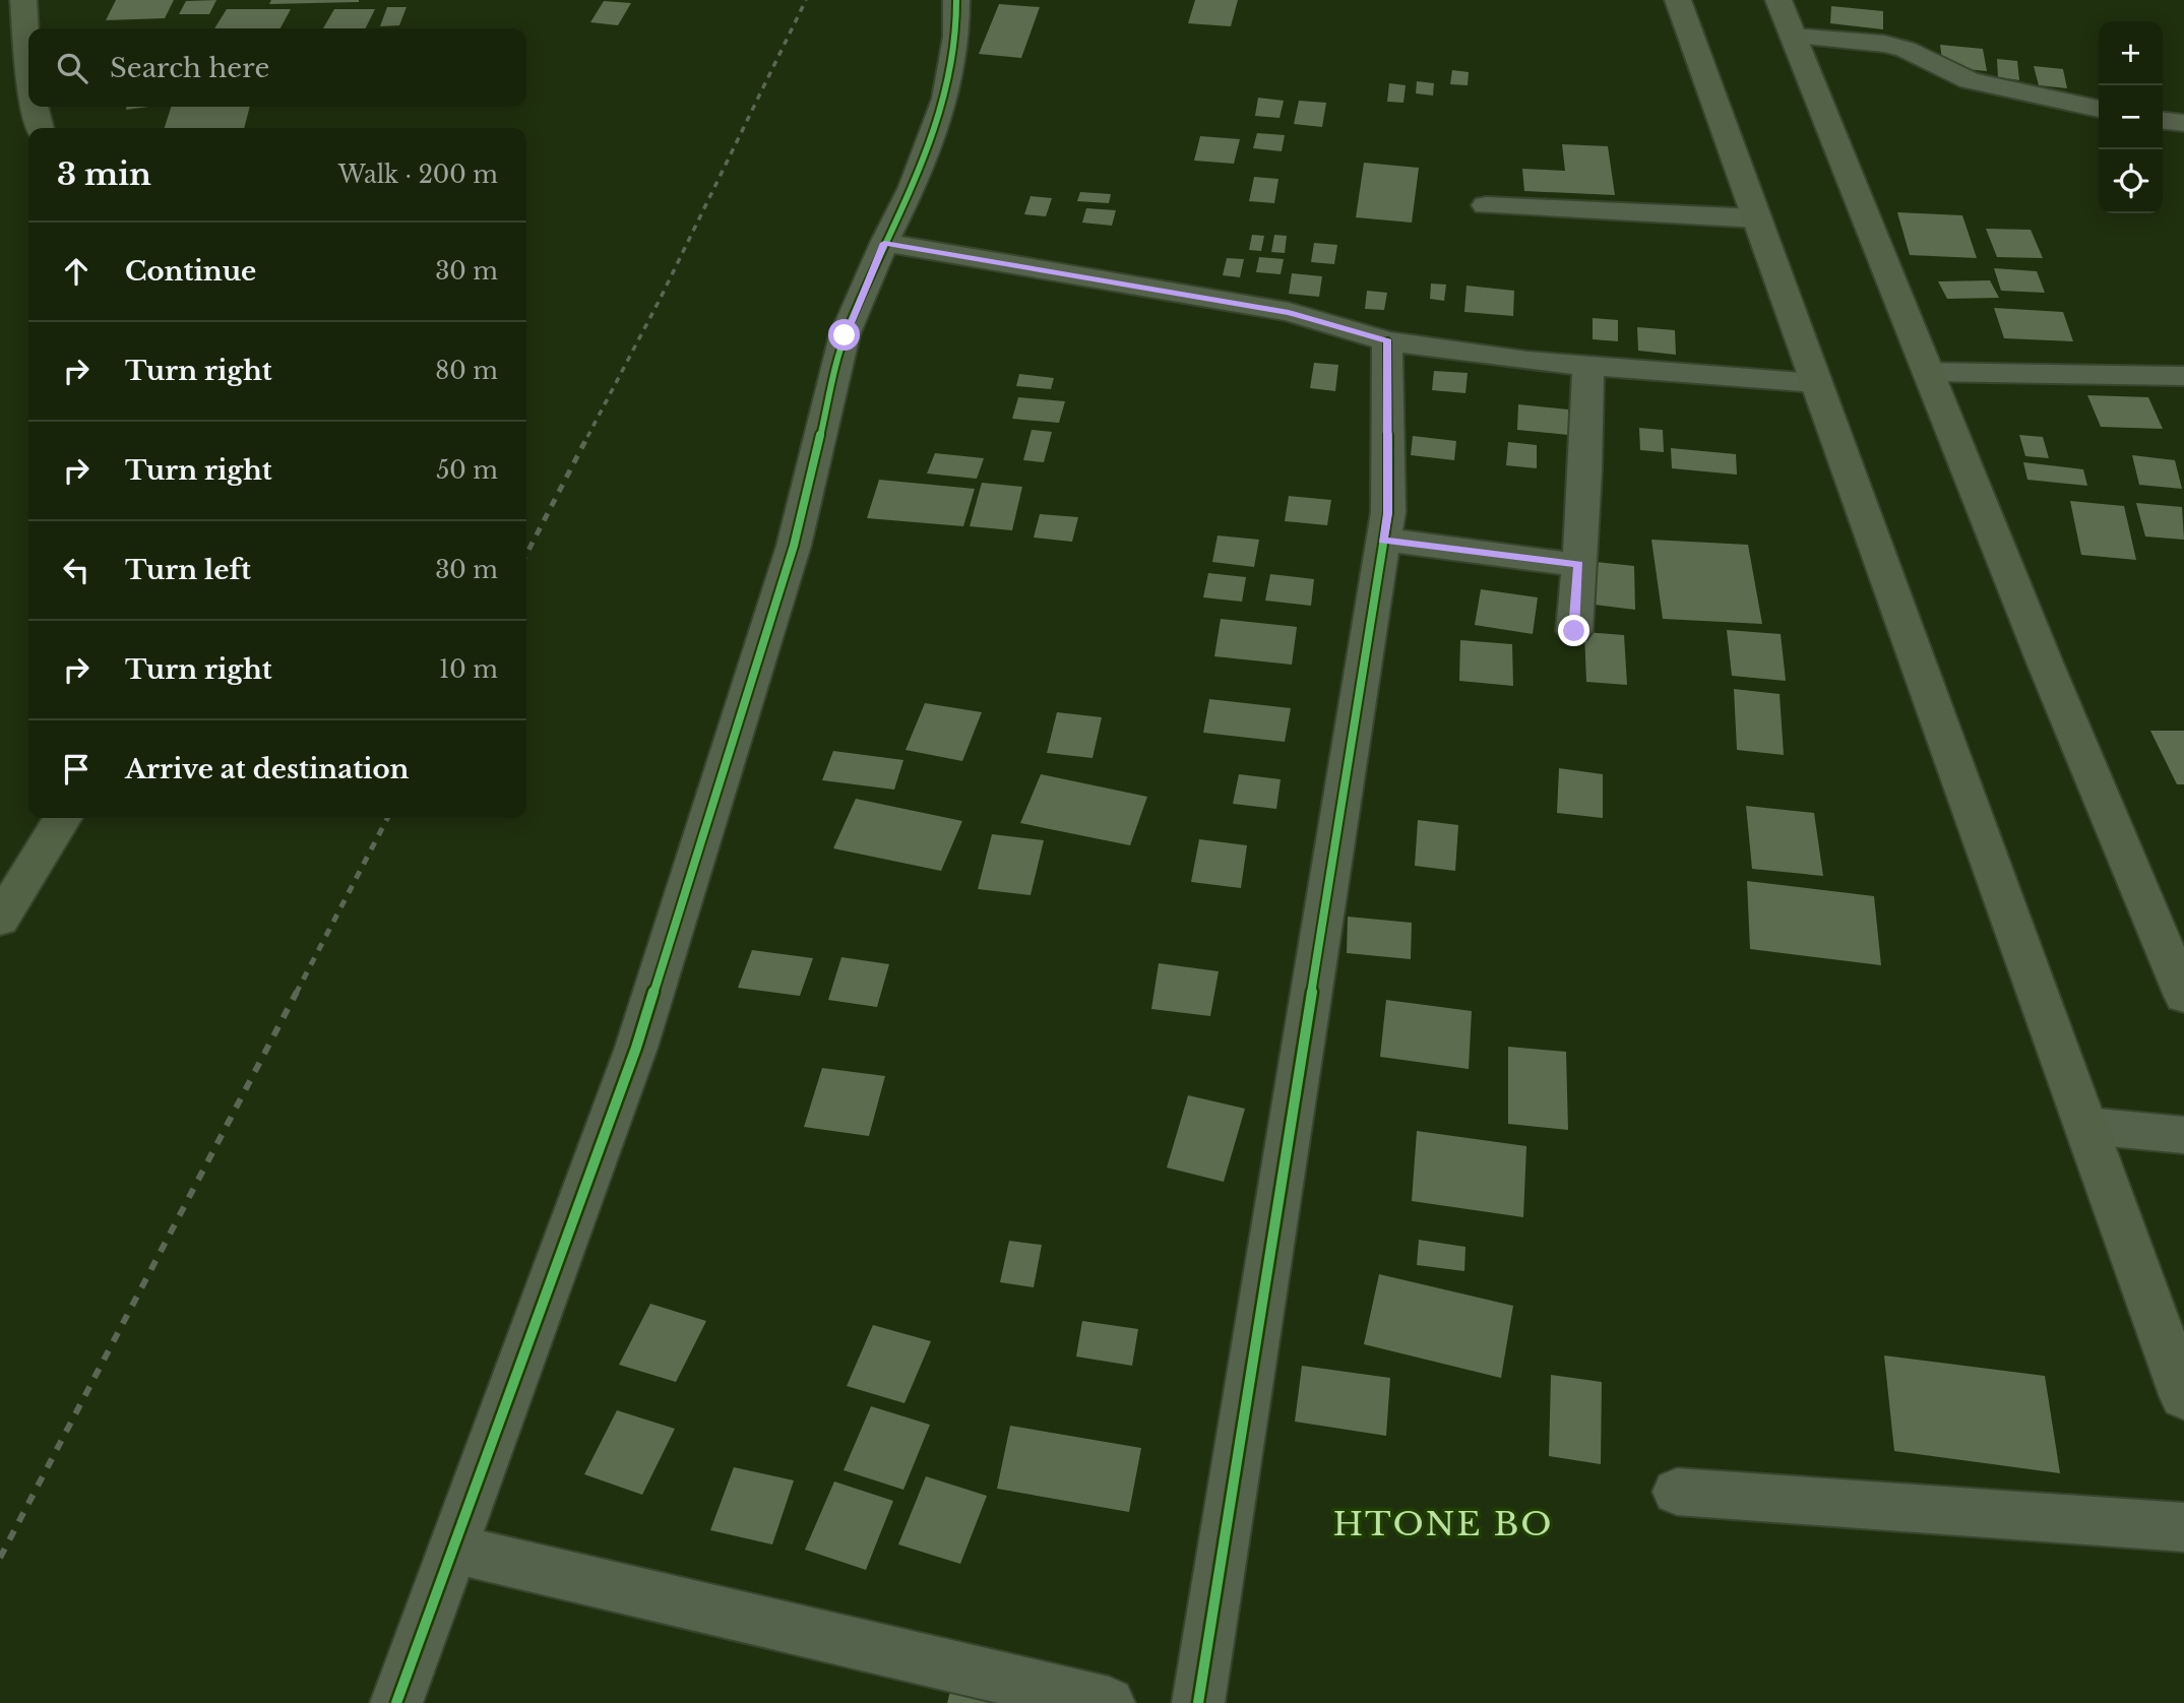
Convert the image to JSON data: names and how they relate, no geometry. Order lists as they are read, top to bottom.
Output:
{
  "districts": ["HTONE BO"],
  "page": {
    "map_buttons": ["+", "−"],
    "search": "Search here",
    "heading": ["3 min", "Walk · 200 m"],
    "list": [
      ["Continue", "30 m"],
      ["Turn right", "80 m"],
      ["Turn right", "50 m"],
      ["Turn left", "30 m"],
      ["Turn right", "10 m"],
      "Arrive at destination"
    ]
  }
}
